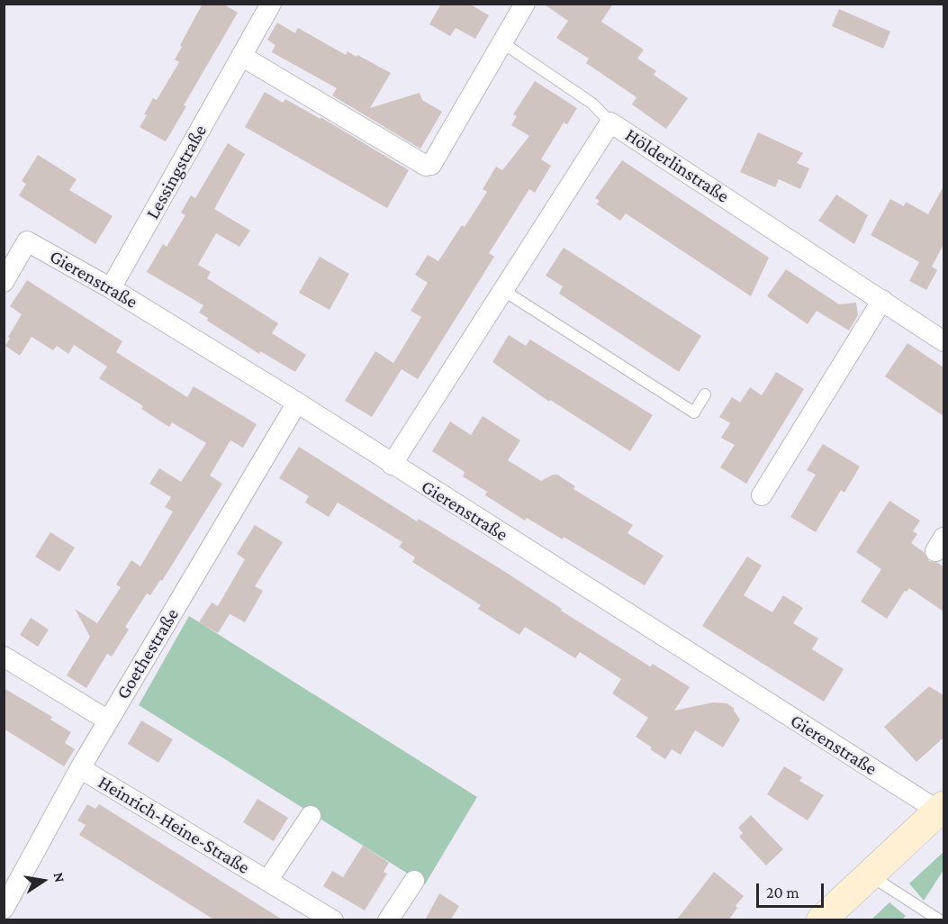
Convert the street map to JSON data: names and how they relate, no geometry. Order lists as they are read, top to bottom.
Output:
{
  "streets": {
    "street": [
      "Hölderlinstraße",
      "Lessingstraße",
      "Gierenstraße",
      "Goethestraße",
      "Heinrich-Heine-Straße"
    ]
  },
  "crossings": [
    ["Hölderlinstraße", "Gierenstraße"],
    ["Lessingstraße", "Gierenstraße"],
    ["Gierenstraße", "Goethestraße"],
    ["Goethestraße", "Heinrich-Heine-Straße"]
  ],
  "scale_bar": "20 m",
  "north": "right"
}
